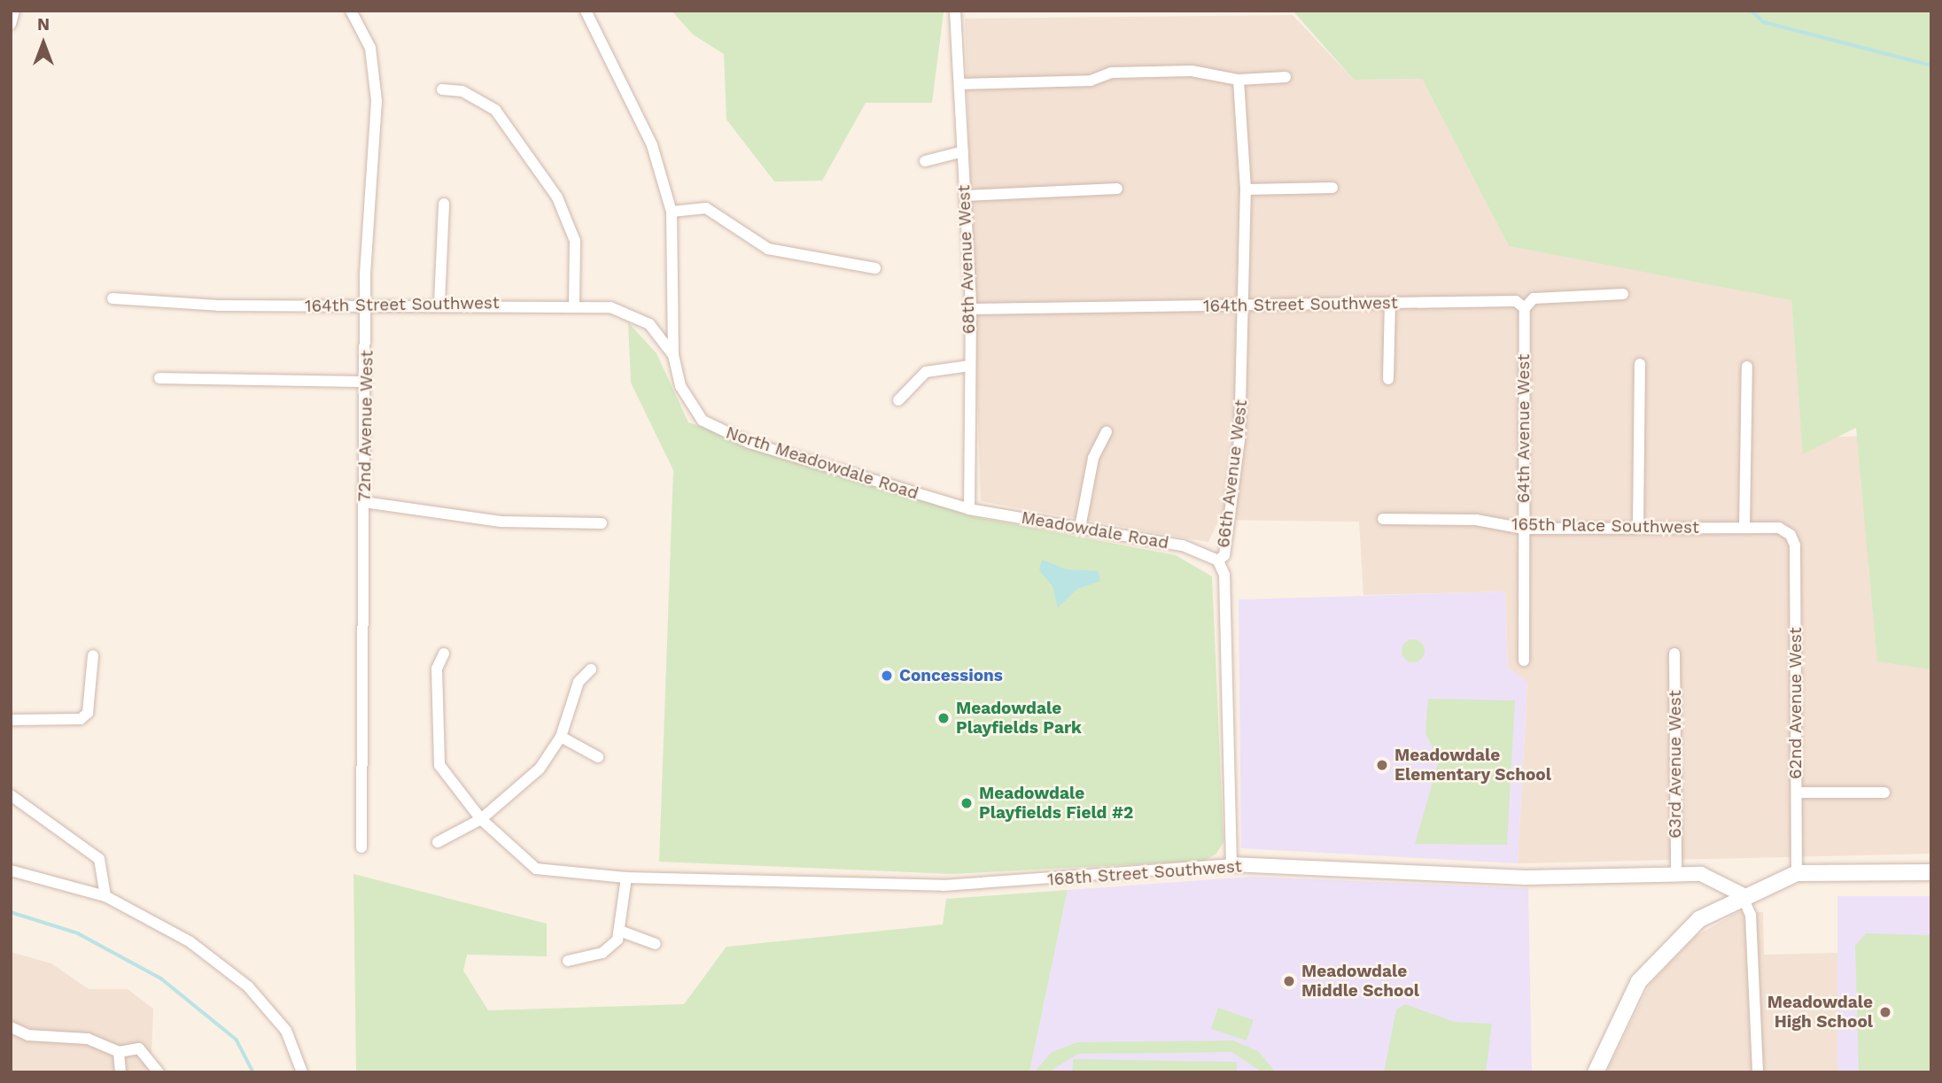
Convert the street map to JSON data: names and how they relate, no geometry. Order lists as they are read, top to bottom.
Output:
{
  "streets": {
    "street": [
      "68th Avenue West",
      "164th Street Southwest",
      "72nd Avenue West",
      "64th Avenue West",
      "North Meadowdale Road",
      "66th Avenue West",
      "165th Place Southwest",
      "Meadowdale Road",
      "62nd Avenue West",
      "63rd Avenue West",
      "168th Street Southwest"
    ]
  },
  "crossings": [
    ["68th Avenue West", "164th Street Southwest"],
    ["68th Avenue West", "North Meadowdale Road"],
    ["68th Avenue West", "Meadowdale Road"],
    ["164th Street Southwest", "72nd Avenue West"],
    ["164th Street Southwest", "64th Avenue West"],
    ["164th Street Southwest", "North Meadowdale Road"],
    ["164th Street Southwest", "66th Avenue West"],
    ["64th Avenue West", "165th Place Southwest"],
    ["North Meadowdale Road", "Meadowdale Road"],
    ["66th Avenue West", "Meadowdale Road"],
    ["66th Avenue West", "168th Street Southwest"],
    ["165th Place Southwest", "62nd Avenue West"],
    ["63rd Avenue West", "168th Street Southwest"]
  ],
  "places": [
    "Concessions",
    "Meadowdale Playfields Park",
    "Meadowdale Elementary School",
    "Meadowdale Playfields Field #2",
    "Meadowdale Middle School",
    "Meadowdale High School"
  ],
  "north": "top"
}
